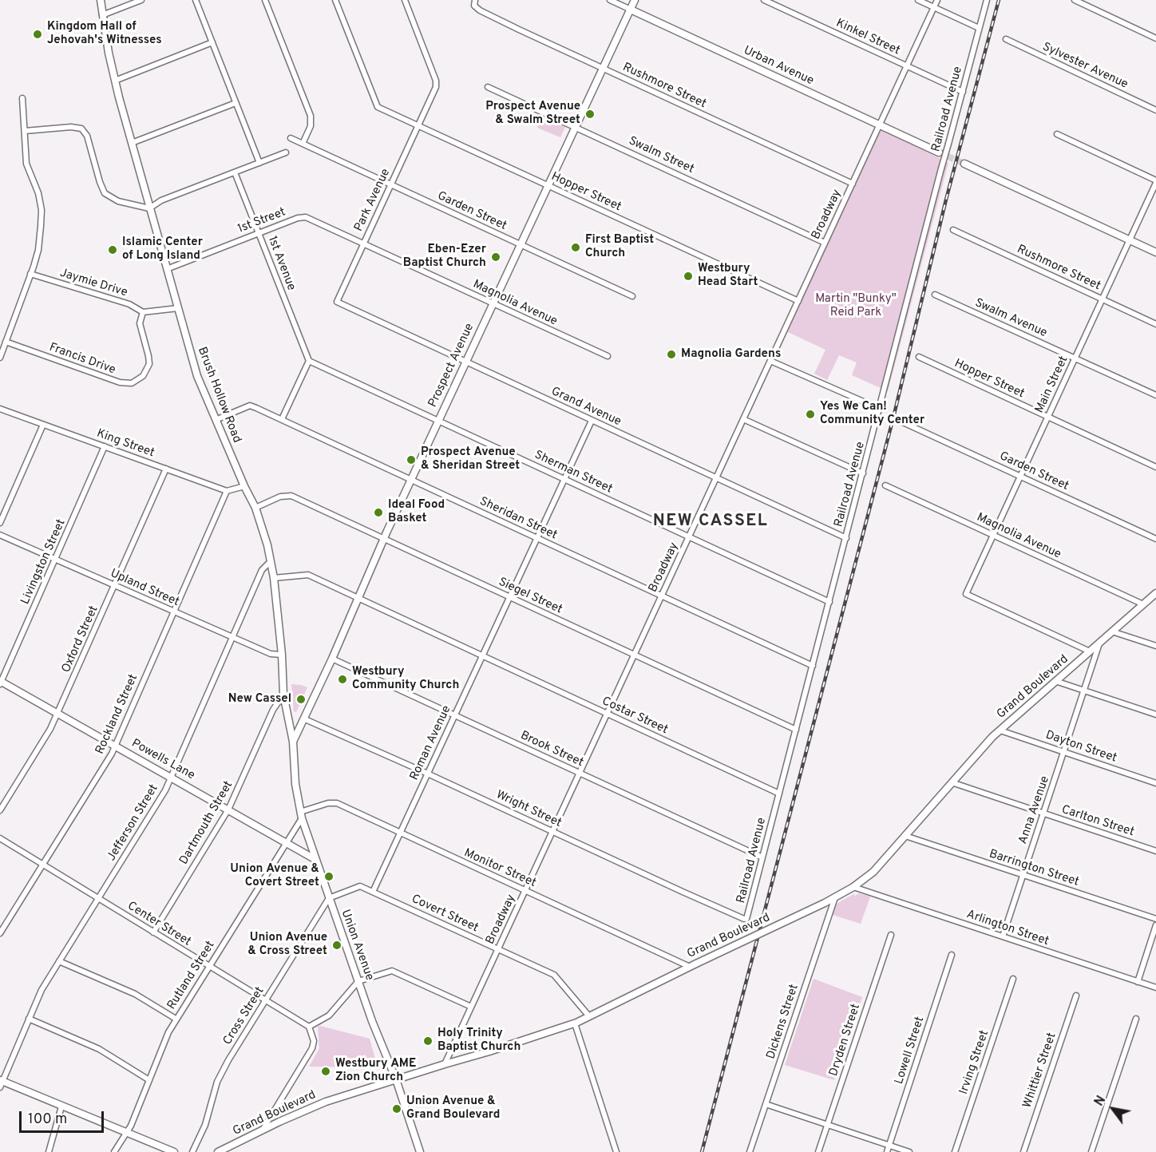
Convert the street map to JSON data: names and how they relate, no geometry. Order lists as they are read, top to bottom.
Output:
{
  "streets": {
    "street": [
      "Kinkel Street",
      "Urban Avenue",
      "Sylvester Avenue",
      "Rushmore Street",
      "Railroad Avenue",
      "Swalm Street",
      "Hopper Street",
      "Park Avenue",
      "Garden Street",
      "Broadway",
      "1st Street",
      "1st Avenue",
      "Jaymie Drive",
      "Magnolia Avenue",
      "Swalm Avenue",
      "Francis Drive",
      "Prospect Avenue",
      "Main Street",
      "Brush Hollow Road",
      "Grand Avenue",
      "King Street",
      "Sherman Street",
      "Sheridan Street",
      "Livingston Street",
      "Upland Street",
      "Siegel Street",
      "Oxford Street",
      "Grand Boulevard",
      "Rockland Street",
      "Costar Street",
      "Roman Avenue",
      "Dayton Street",
      "Brook Street",
      "Powells Lane",
      "Wright Street",
      "Anna Avenue",
      "Carlton Street",
      "Jefferson Street",
      "Dartmouth Street",
      "Monitor Street",
      "Barrington Street",
      "Covert Street",
      "Center Street",
      "Arlington Street",
      "Union Avenue",
      "Rutland Street",
      "Cross Street",
      "Dickens Street",
      "Dryden Street",
      "Lowell Street",
      "Irving Street",
      "Whittier Street"
    ]
  },
  "crossings": [
    ["Kinkel Street", "Railroad Avenue"],
    ["Kinkel Street", "Broadway"],
    ["Urban Avenue", "Broadway"],
    ["Urban Avenue", "Prospect Avenue"],
    ["Rushmore Street", "Broadway"],
    ["Rushmore Street", "Prospect Avenue"],
    ["Rushmore Street", "Main Street"],
    ["Railroad Avenue", "Grand Avenue"],
    ["Railroad Avenue", "Sherman Street"],
    ["Railroad Avenue", "Sheridan Street"],
    ["Railroad Avenue", "Siegel Street"],
    ["Railroad Avenue", "Costar Street"],
    ["Railroad Avenue", "Brook Street"],
    ["Railroad Avenue", "Wright Street"],
    ["Swalm Street", "Broadway"],
    ["Swalm Street", "Prospect Avenue"],
    ["Hopper Street", "Park Avenue"],
    ["Hopper Street", "Broadway"],
    ["Hopper Street", "Prospect Avenue"],
    ["Hopper Street", "Main Street"],
    ["Park Avenue", "Garden Street"],
    ["Park Avenue", "1st Street"],
    ["Park Avenue", "Magnolia Avenue"],
    ["Park Avenue", "Grand Avenue"],
    ["Garden Street", "Prospect Avenue"],
    ["Garden Street", "Main Street"],
    ["Broadway", "Grand Avenue"],
    ["Broadway", "Sherman Street"],
    ["Broadway", "Sheridan Street"],
    ["Broadway", "Siegel Street"],
    ["Broadway", "Grand Boulevard"],
    ["Broadway", "Costar Street"],
    ["Broadway", "Brook Street"],
    ["Broadway", "Wright Street"],
    ["Broadway", "Monitor Street"],
    ["Broadway", "Covert Street"],
    ["1st Street", "1st Avenue"],
    ["1st Street", "Magnolia Avenue"],
    ["1st Street", "Brush Hollow Road"],
    ["1st Avenue", "Sherman Street"],
    ["Jaymie Drive", "Francis Drive"],
    ["Magnolia Avenue", "Prospect Avenue"],
    ["Magnolia Avenue", "Main Street"],
    ["Magnolia Avenue", "Grand Boulevard"],
    ["Swalm Avenue", "Main Street"],
    ["Prospect Avenue", "Brush Hollow Road"],
    ["Prospect Avenue", "Grand Avenue"],
    ["Prospect Avenue", "Sherman Street"],
    ["Prospect Avenue", "Sheridan Street"],
    ["Prospect Avenue", "Siegel Street"],
    ["Prospect Avenue", "Costar Street"],
    ["Prospect Avenue", "Brook Street"],
    ["Prospect Avenue", "Wright Street"],
    ["Prospect Avenue", "Union Avenue"],
    ["Main Street", "Grand Boulevard"],
    ["Brush Hollow Road", "Sheridan Street"],
    ["Brush Hollow Road", "Upland Street"],
    ["Brush Hollow Road", "Siegel Street"],
    ["Brush Hollow Road", "Costar Street"],
    ["Brush Hollow Road", "Jefferson Street"],
    ["Brush Hollow Road", "Dartmouth Street"],
    ["Brush Hollow Road", "Union Avenue"],
    ["Grand Avenue", "Roman Avenue"],
    ["King Street", "Livingston Street"],
    ["King Street", "Oxford Street"],
    ["King Street", "Rockland Street"],
    ["Sherman Street", "Roman Avenue"],
    ["Sheridan Street", "Roman Avenue"],
    ["Livingston Street", "Upland Street"],
    ["Livingston Street", "Powells Lane"],
    ["Upland Street", "Oxford Street"],
    ["Upland Street", "Rockland Street"],
    ["Upland Street", "Jefferson Street"],
    ["Siegel Street", "Roman Avenue"],
    ["Oxford Street", "Powells Lane"],
    ["Grand Boulevard", "Dayton Street"],
    ["Grand Boulevard", "Anna Avenue"],
    ["Grand Boulevard", "Carlton Street"],
    ["Grand Boulevard", "Monitor Street"],
    ["Grand Boulevard", "Barrington Street"],
    ["Grand Boulevard", "Covert Street"],
    ["Grand Boulevard", "Arlington Street"],
    ["Grand Boulevard", "Union Avenue"],
    ["Grand Boulevard", "Dickens Street"],
    ["Rockland Street", "Powells Lane"],
    ["Rockland Street", "Center Street"],
    ["Costar Street", "Roman Avenue"],
    ["Roman Avenue", "Brook Street"],
    ["Roman Avenue", "Wright Street"],
    ["Roman Avenue", "Monitor Street"],
    ["Roman Avenue", "Covert Street"],
    ["Dayton Street", "Anna Avenue"],
    ["Powells Lane", "Jefferson Street"],
    ["Powells Lane", "Dartmouth Street"],
    ["Powells Lane", "Union Avenue"],
    ["Powells Lane", "Rutland Street"],
    ["Anna Avenue", "Carlton Street"],
    ["Anna Avenue", "Barrington Street"],
    ["Anna Avenue", "Arlington Street"],
    ["Jefferson Street", "Center Street"],
    ["Dartmouth Street", "Center Street"],
    ["Monitor Street", "Union Avenue"],
    ["Monitor Street", "Rutland Street"],
    ["Covert Street", "Union Avenue"],
    ["Covert Street", "Cross Street"],
    ["Center Street", "Rutland Street"],
    ["Center Street", "Cross Street"],
    ["Union Avenue", "Rutland Street"],
    ["Union Avenue", "Cross Street"]
  ],
  "districts": ["NEW CASSEL"],
  "parks": ["Martin \"Bunky\" Reid Park"],
  "places": [
    "Kingdom Hall of Jehovah's Witnesses",
    "Prospect Avenue & Swalm Street",
    "First Baptist Church",
    "Islamic Center of Long Island",
    "Eben-Ezer Baptist Church",
    "Westbury Head Start",
    "Magnolia Gardens",
    "Yes We Can! Community Center",
    "Prospect Avenue & Sheridan Street",
    "Ideal Food Basket",
    "Westbury Community Church",
    "New Cassel",
    "Union Avenue & Covert Street",
    "Union Avenue & Cross Street",
    "Holy Trinity Baptist Church",
    "Westbury AME Zion Church",
    "Union Avenue & Grand Boulevard"
  ],
  "scale_bar": "100 m",
  "north": "top left"
}
